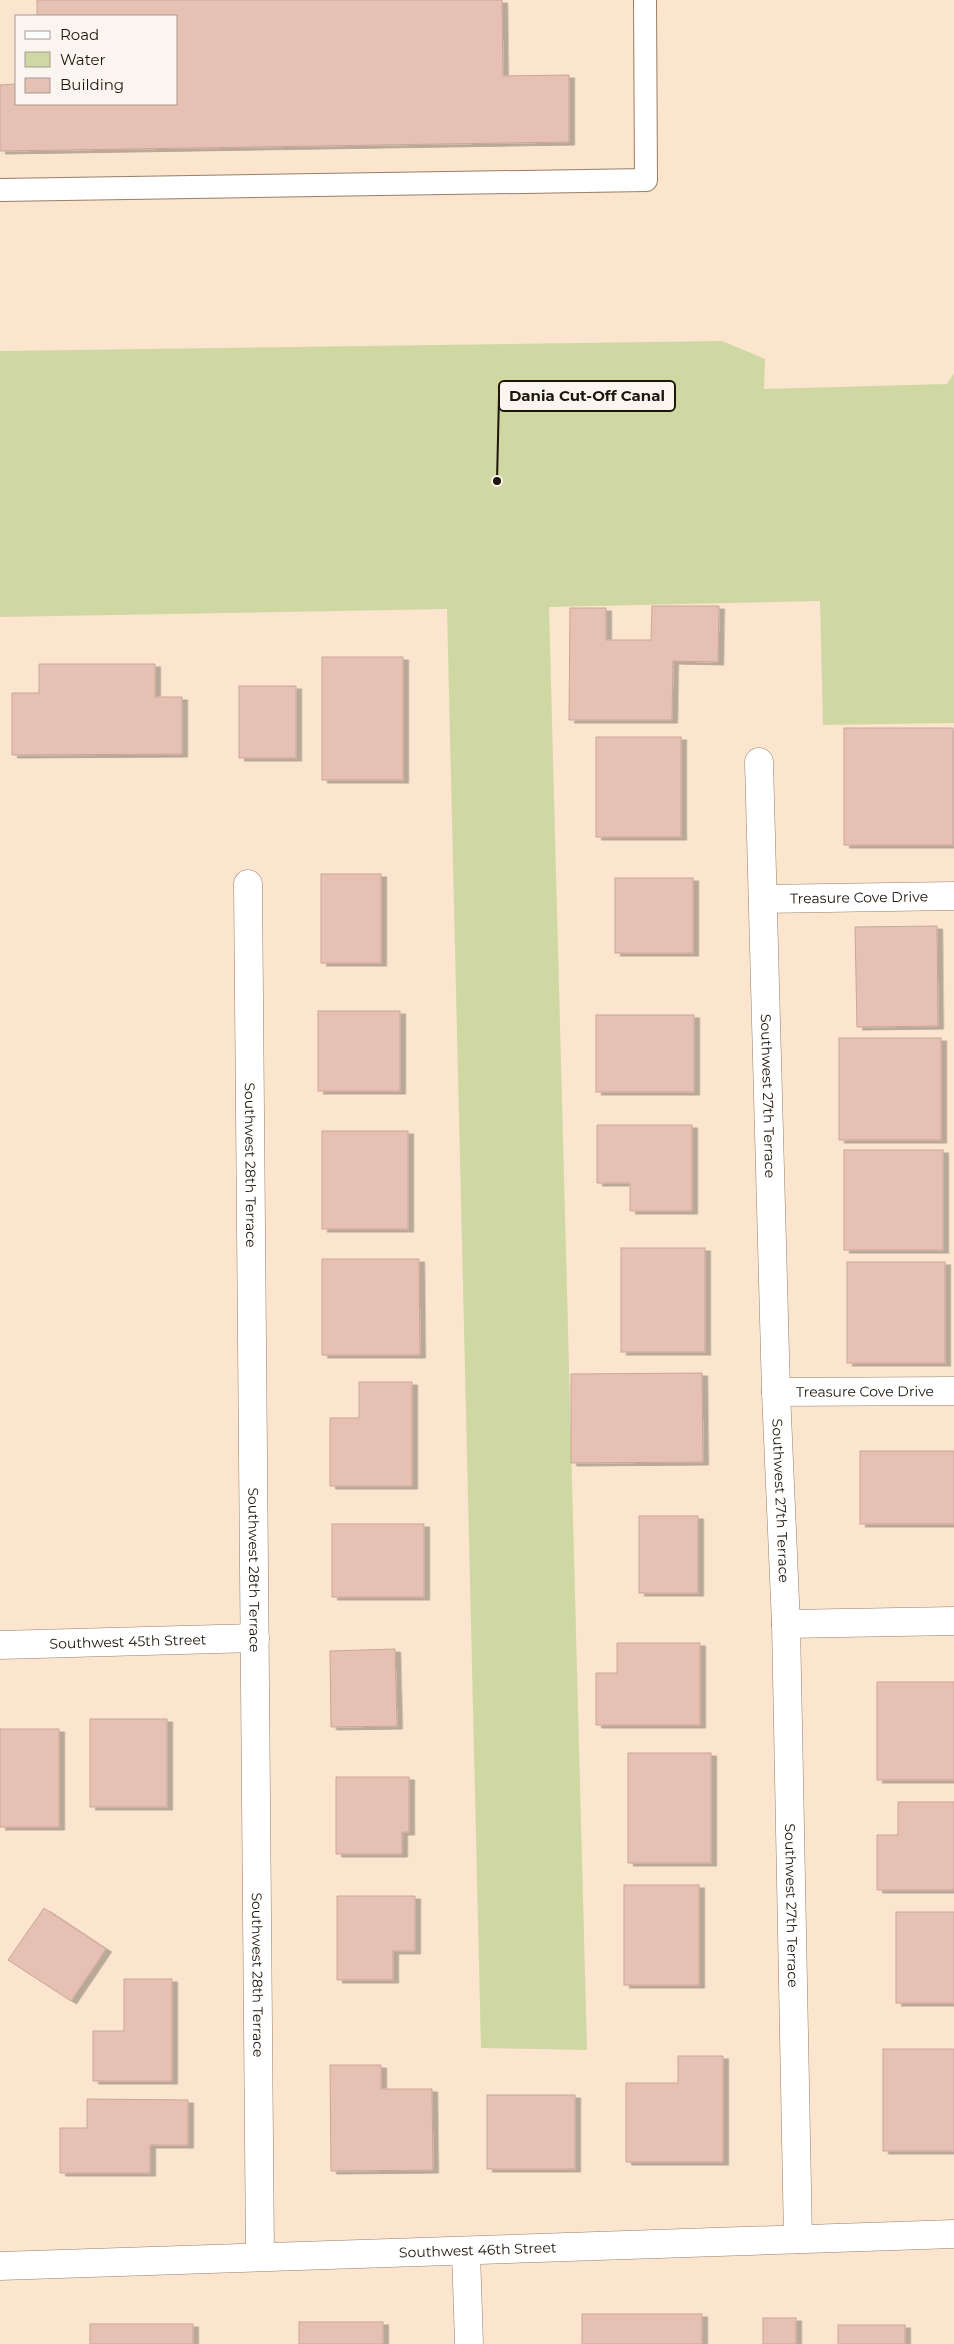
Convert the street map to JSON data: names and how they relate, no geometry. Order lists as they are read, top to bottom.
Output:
{
  "streets": {
    "street": [
      "Treasure Cove Drive",
      "Southwest 27th Terrace",
      "Southwest 28th Terrace",
      "Southwest 45th Street",
      "Southwest 46th Street"
    ]
  },
  "crossings": [
    ["Treasure Cove Drive", "Southwest 27th Terrace"],
    ["Southwest 27th Terrace", "Southwest 46th Street"],
    ["Southwest 28th Terrace", "Southwest 45th Street"],
    ["Southwest 28th Terrace", "Southwest 46th Street"]
  ],
  "places": ["Dania Cut-Off Canal"],
  "legend": ["Road", "Water", "Building"]
}
